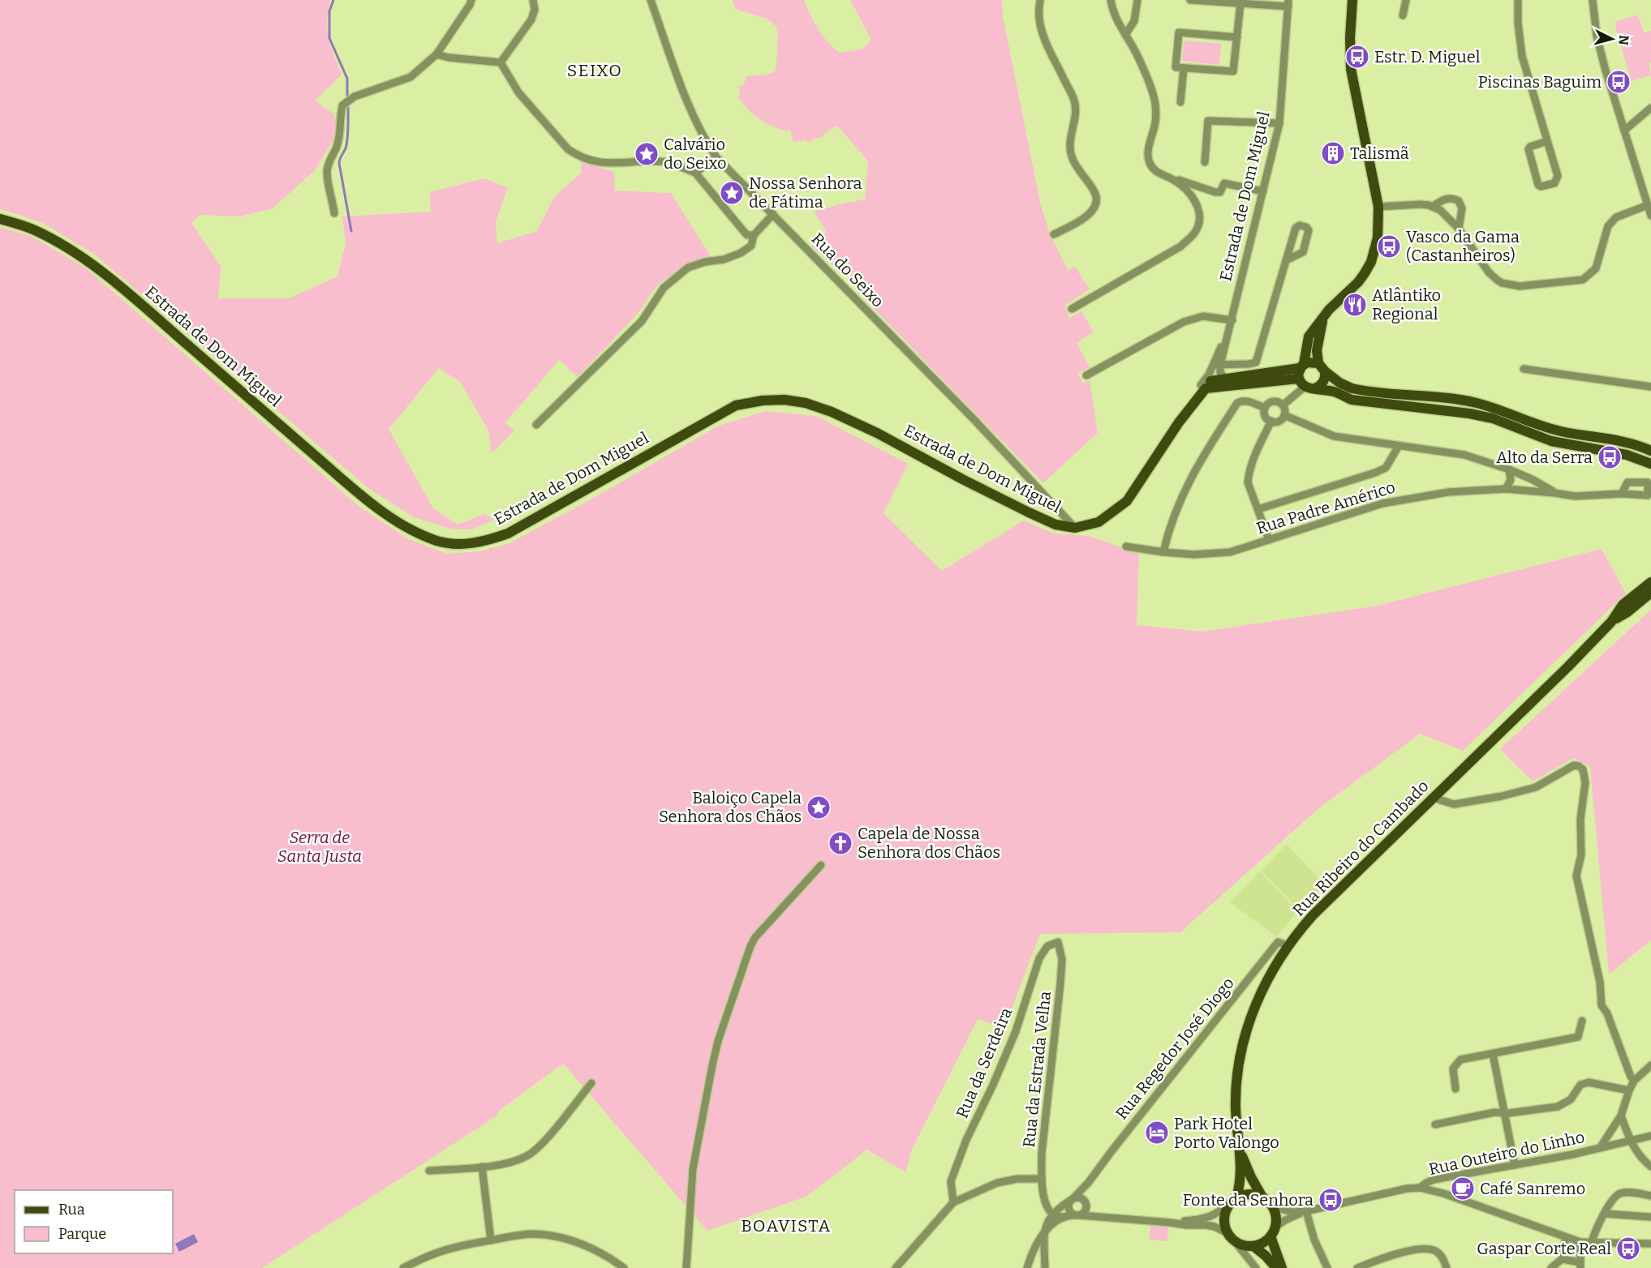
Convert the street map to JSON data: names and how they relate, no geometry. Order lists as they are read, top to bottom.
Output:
{
  "streets": {
    "main road": ["Estrada de Dom Miguel", "Rua Ribeiro do Cambado"],
    "street": [
      "Rua do Seixo",
      "Rua Padre Américo",
      "Rua Regedor José Diogo",
      "Rua da Serdeira",
      "Rua da Estrada Velha",
      "Rua Outeiro do Linho"
    ]
  },
  "crossings": [
    ["Estrada de Dom Miguel", "Rua do Seixo"],
    ["Rua Ribeiro do Cambado", "Rua Regedor José Diogo"],
    ["Rua Regedor José Diogo", "Rua da Estrada Velha"],
    ["Rua da Serdeira", "Rua da Estrada Velha"]
  ],
  "districts": ["SEIXO", "BOAVISTA"],
  "parks": ["Serra de Santa Justa"],
  "places": {
    "bus stop": [
      "Estr. D. Miguel",
      "Piscinas Baguim",
      "Vasco da Gama (Castanheiros)",
      "Alto da Serra",
      "Fonte da Senhora",
      "Gaspar Corte Real"
    ],
    "building": ["Talismã"],
    "place": ["Calvário do Seixo", "Nossa Senhora de Fátima", "Baloiço Capela Senhora dos Chãos"],
    "restaurant": ["Atlântiko Regional"],
    "church": ["Capela de Nossa Senhora dos Chãos"],
    "hotel": ["Park Hotel Porto Valongo"],
    "cafe": ["Café Sanremo"]
  },
  "legend": ["Rua", "Parque"],
  "north": "right"
}
